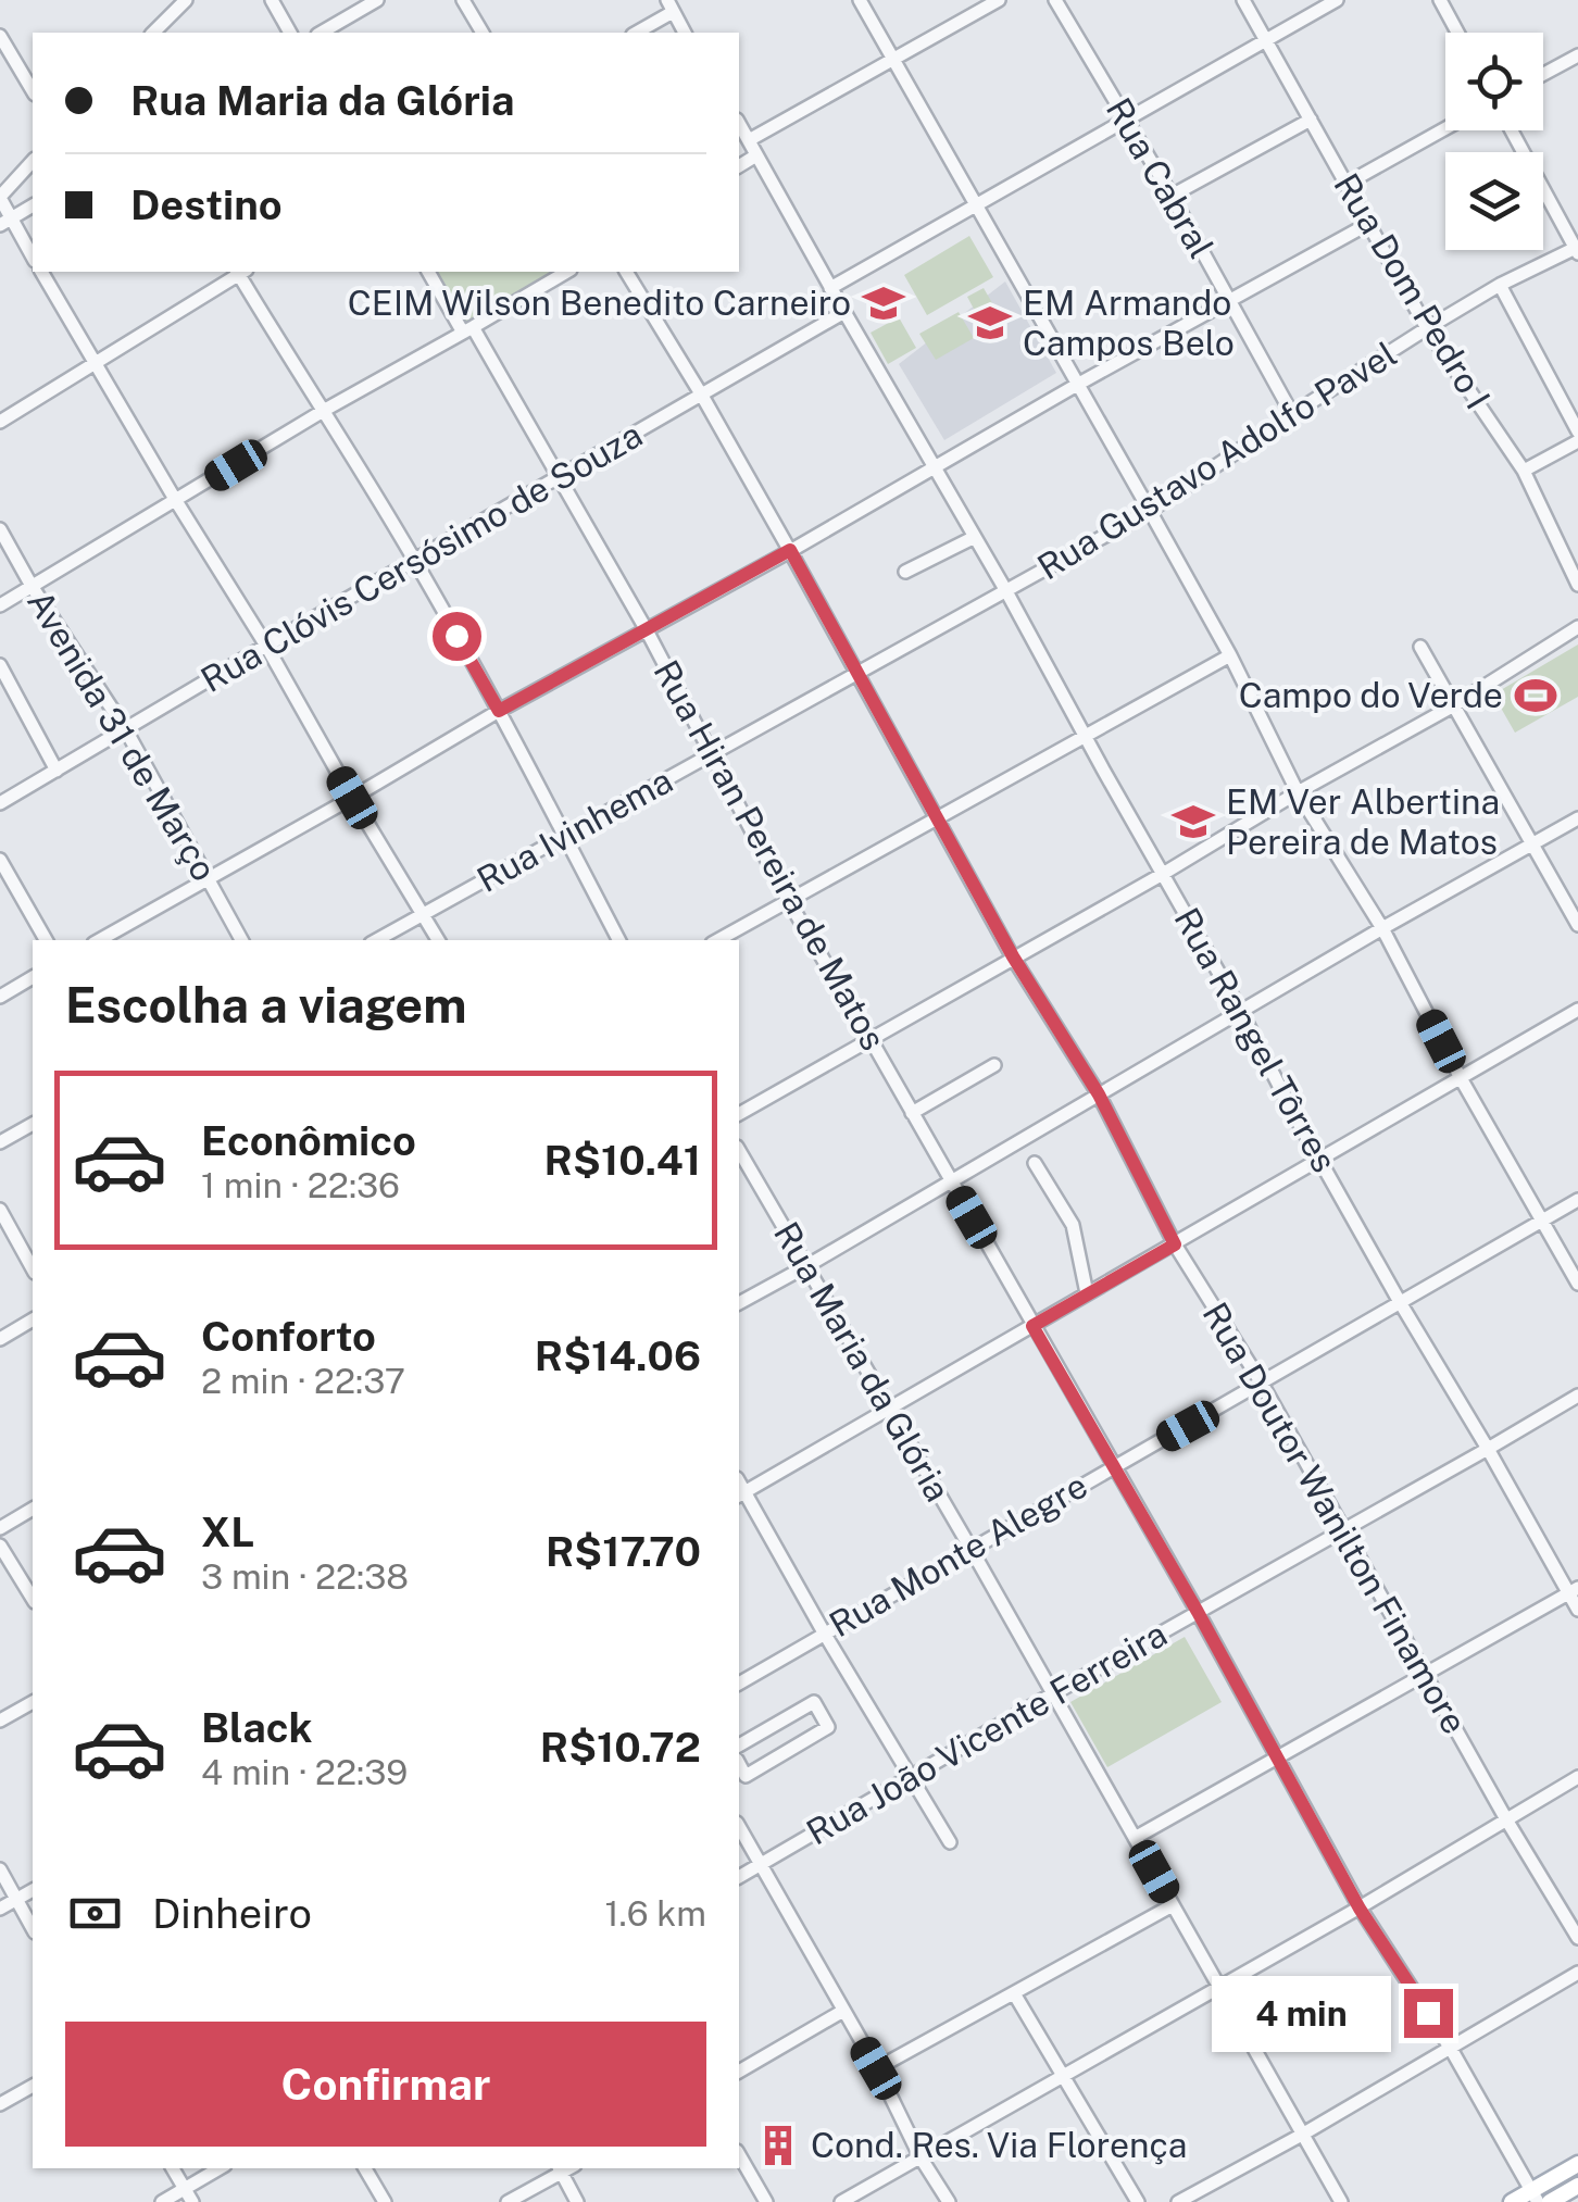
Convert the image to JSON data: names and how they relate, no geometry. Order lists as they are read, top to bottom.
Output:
{
  "streets": {
    "street": [
      "Rua Cabral",
      "Rua Dom Pedro I",
      "Rua Gustavo Adolfo Pavel",
      "Rua Clóvis Cersósimo de Souza",
      "Avenida 31 de Março",
      "Rua Ivinhema",
      "Rua Hiran Pereira de Matos",
      "Rua Rangel Tôrres",
      "Rua Maria da Glória",
      "Rua Doutor Wanilton Finamore",
      "Rua Monte Alegre",
      "Rua João Vicente Ferreira"
    ]
  },
  "crossings": [
    ["Rua Cabral", "Rua Gustavo Adolfo Pavel"],
    ["Rua Dom Pedro I", "Rua Gustavo Adolfo Pavel"],
    ["Rua Gustavo Adolfo Pavel", "Rua Ivinhema"],
    ["Rua Gustavo Adolfo Pavel", "Rua Rangel Tôrres"],
    ["Rua Clóvis Cersósimo de Souza", "Avenida 31 de Março"],
    ["Rua Clóvis Cersósimo de Souza", "Rua Hiran Pereira de Matos"],
    ["Rua Clóvis Cersósimo de Souza", "Rua Rangel Tôrres"],
    ["Rua Clóvis Cersósimo de Souza", "Rua Doutor Wanilton Finamore"],
    ["Rua Ivinhema", "Rua Hiran Pereira de Matos"],
    ["Rua Ivinhema", "Rua Rangel Tôrres"],
    ["Rua Ivinhema", "Rua Doutor Wanilton Finamore"],
    ["Rua Hiran Pereira de Matos", "Rua Monte Alegre"],
    ["Rua Hiran Pereira de Matos", "Rua João Vicente Ferreira"],
    ["Rua Rangel Tôrres", "Rua Monte Alegre"],
    ["Rua Rangel Tôrres", "Rua João Vicente Ferreira"],
    ["Rua Maria da Glória", "Rua Monte Alegre"],
    ["Rua Maria da Glória", "Rua João Vicente Ferreira"],
    ["Rua Doutor Wanilton Finamore", "Rua Monte Alegre"],
    ["Rua Doutor Wanilton Finamore", "Rua João Vicente Ferreira"]
  ],
  "places": {
    "school or university": ["CEIM Wilson Benedito Carneiro", "EM Armando Campos Belo", "EM Ver Albertina Pereira de Matos"],
    "sports": ["Campo do Verde"],
    "building": ["Cond. Res. Via Florença"]
  },
  "page": {
    "banner": ["Rua Maria da Glória", "Destino"],
    "heading": "Escolha a viagem",
    "list": [
      {
        "name": "Econômico",
        "note": "1 min · 22:36",
        "value": "R$10.41"
      },
      {
        "name": "Conforto",
        "note": "2 min · 22:37",
        "value": "R$14.06"
      },
      {
        "name": "XL",
        "note": "3 min · 22:38",
        "value": "R$17.70"
      },
      {
        "name": "Black",
        "note": "4 min · 22:39",
        "value": "R$10.72"
      }
    ],
    "pay": ["Dinheiro", "1.6 km"],
    "bubble": "4 min",
    "buttons": "Confirmar"
  }
}
